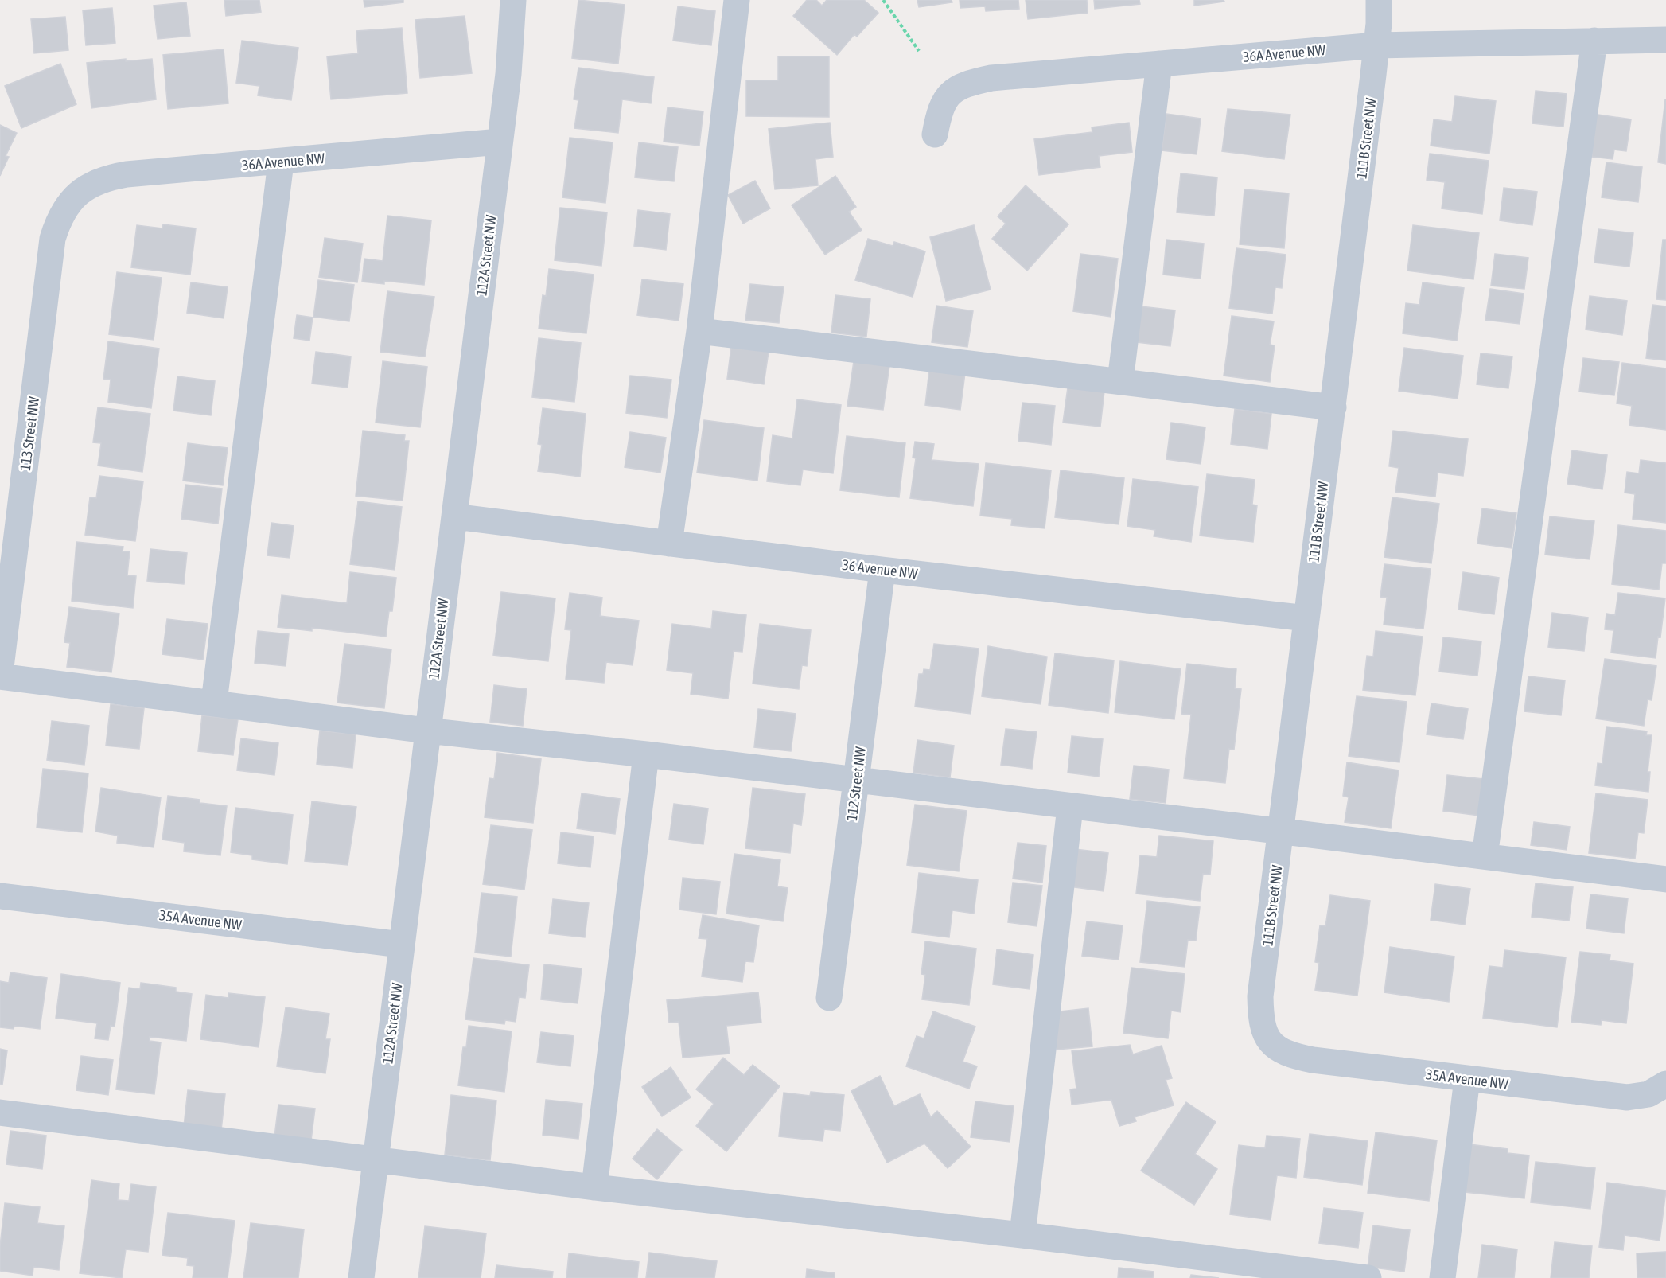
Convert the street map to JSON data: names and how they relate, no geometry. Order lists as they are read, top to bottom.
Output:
{
  "streets": {
    "street": [
      "36A Avenue NW",
      "111B Street NW",
      "112A Street NW",
      "113 Street NW",
      "36 Avenue NW",
      "112 Street NW",
      "35A Avenue NW"
    ]
  },
  "crossings": [
    ["36A Avenue NW", "111B Street NW"],
    ["36A Avenue NW", "112A Street NW"],
    ["36A Avenue NW", "113 Street NW"],
    ["111B Street NW", "36 Avenue NW"],
    ["111B Street NW", "35A Avenue NW"],
    ["112A Street NW", "36 Avenue NW"],
    ["112A Street NW", "35A Avenue NW"],
    ["36 Avenue NW", "112 Street NW"]
  ]
}
